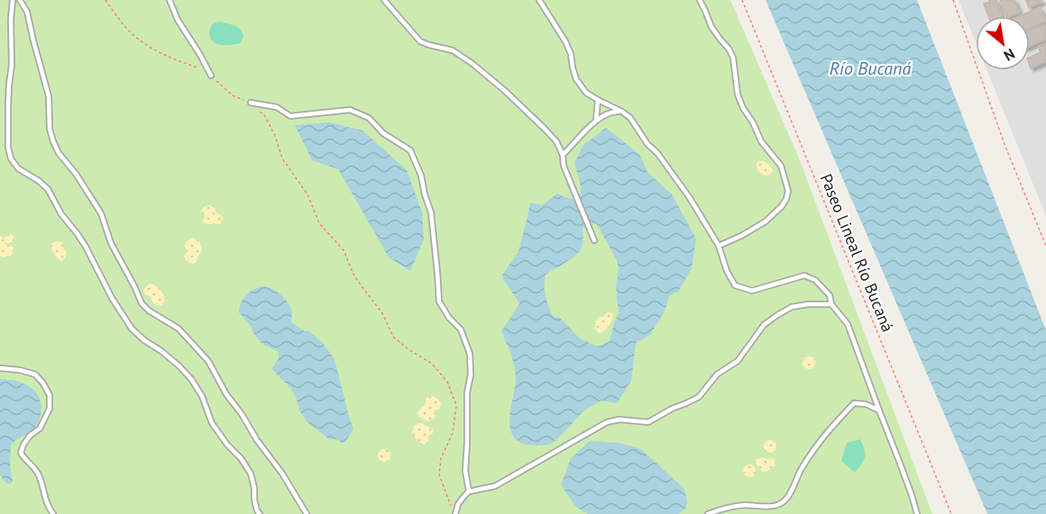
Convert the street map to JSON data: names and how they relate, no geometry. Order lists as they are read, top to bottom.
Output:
{
  "streets": {
    "path": ["Paseo Lineal Río Bucaná"]
  },
  "water": ["Río Bucaná"],
  "north": "bottom right"
}
